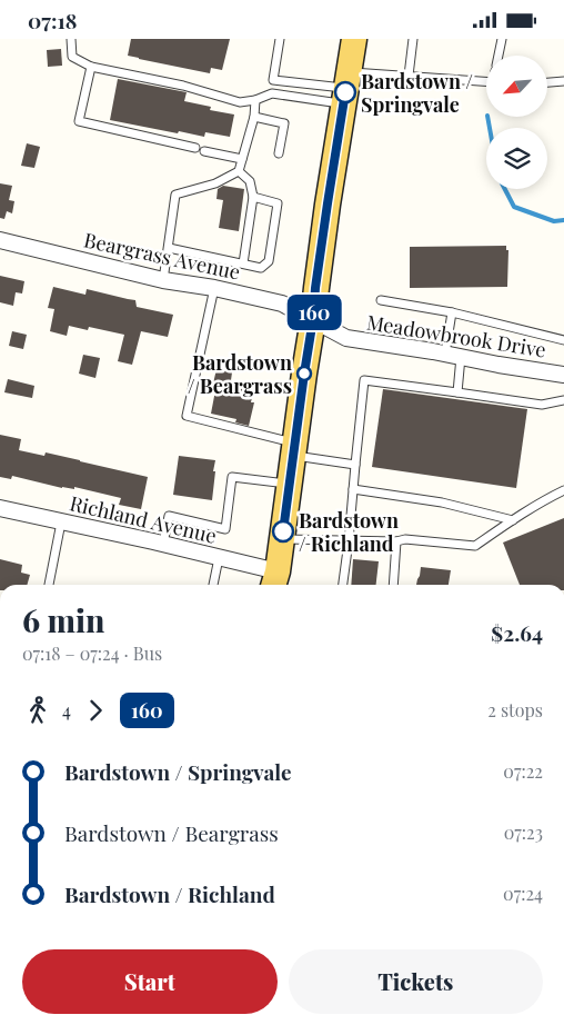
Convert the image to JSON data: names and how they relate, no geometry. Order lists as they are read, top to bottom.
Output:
{
  "streets": {
    "street": ["Beargrass Avenue", "Meadowbrook Drive", "Richland Avenue"]
  },
  "crossings": [
    ["Beargrass Avenue", "Meadowbrook Drive"]
  ],
  "places": ["Bardstown / Springvale", "Bardstown / Beargrass", "Bardstown / Richland"],
  "lines": ["bus line 160"],
  "north": "bottom left",
  "page": {
    "status": "07:18",
    "on_map": "160",
    "heading": ["6 min", "07:18 – 07:24 · Bus", "$2.64"],
    "legs": ["4", "160", "2 stops"],
    "list": [
      {
        "name": "Bardstown / Springvale",
        "value": "07:22"
      },
      {
        "name": "Bardstown / Beargrass",
        "value": "07:23"
      },
      {
        "name": "Bardstown / Richland",
        "value": "07:24"
      }
    ],
    "buttons": ["Start", "Tickets"]
  }
}
